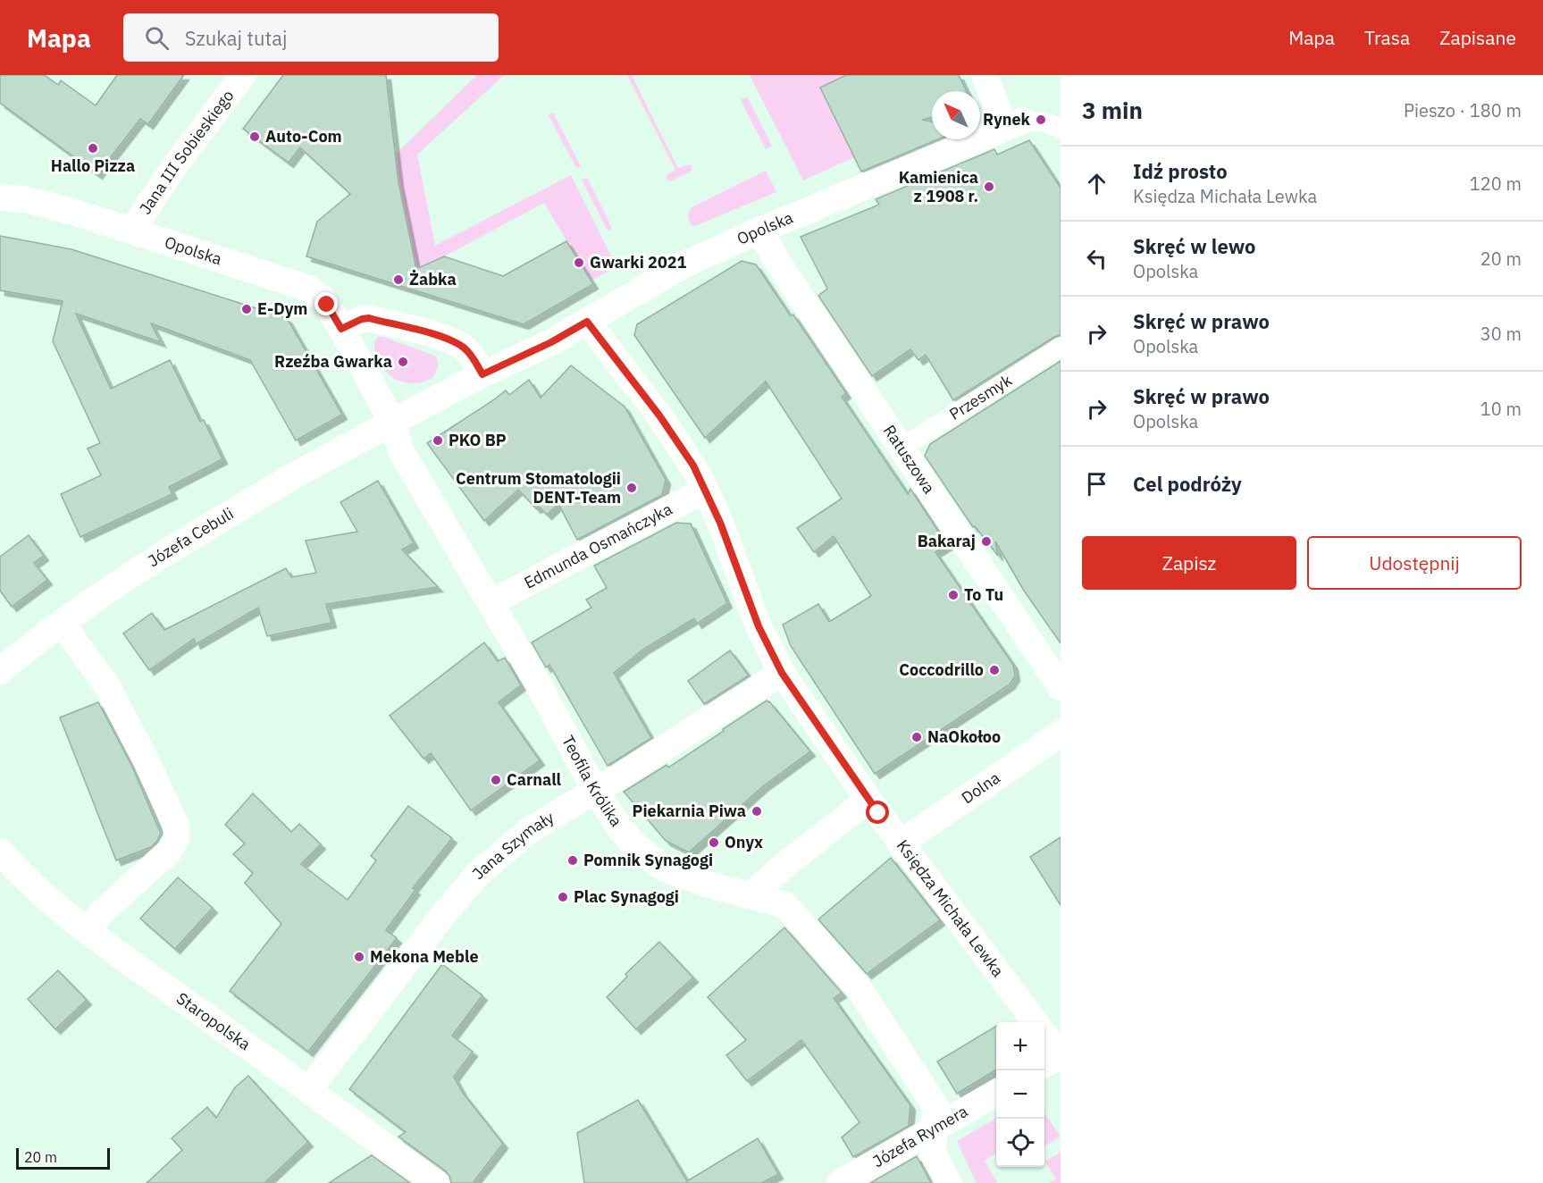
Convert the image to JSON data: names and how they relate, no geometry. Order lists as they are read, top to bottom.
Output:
{
  "streets": {
    "street": [
      "Jana III Sobieskiego",
      "Opolska",
      "Przesmyk",
      "Ratuszowa",
      "Józefa Cebuli",
      "Edmunda Osmańczyka",
      "Teofila Królika",
      "Dolna",
      "Jana Szymały",
      "Księdza Michała Lewka",
      "Staropolska",
      "Józefa Rymera"
    ]
  },
  "crossings": [
    ["Jana III Sobieskiego", "Opolska"],
    ["Opolska", "Ratuszowa"],
    ["Opolska", "Józefa Cebuli"],
    ["Opolska", "Teofila Królika"],
    ["Opolska", "Księdza Michała Lewka"],
    ["Przesmyk", "Ratuszowa"],
    ["Józefa Cebuli", "Teofila Królika"],
    ["Edmunda Osmańczyka", "Teofila Królika"],
    ["Edmunda Osmańczyka", "Księdza Michała Lewka"],
    ["Teofila Królika", "Jana Szymały"],
    ["Teofila Królika", "Józefa Rymera"],
    ["Dolna", "Księdza Michała Lewka"],
    ["Jana Szymały", "Księdza Michała Lewka"],
    ["Jana Szymały", "Staropolska"]
  ],
  "places": [
    "Rynek",
    "Auto-Com",
    "Hallo Pizza",
    "Kamienica z 1908 r.",
    "Gwarki 2021",
    "Żabka",
    "E-Dym",
    "Rzeźba Gwarka",
    "PKO BP",
    "Centrum Stomatologii DENT-Team",
    "Bakaraj",
    "To Tu",
    "Coccodrillo",
    "NaOkołoo",
    "Carnall",
    "Piekarnia Piwa",
    "Onyx",
    "Pomnik Synagogi",
    "Plac Synagogi",
    "Mekona Meble"
  ],
  "scale_bar": "20 m",
  "north": "top left",
  "page": {
    "header": "Mapa",
    "search": "Szukaj tutaj",
    "nav": ["Mapa", "Trasa", "Zapisane"],
    "heading": ["3 min", "Pieszo · 180 m"],
    "list": [
      ["Idź prosto", "Księdza Michała Lewka", "120 m"],
      ["Skręć w lewo", "Opolska", "20 m"],
      ["Skręć w prawo", "Opolska", "30 m"],
      ["Skręć w prawo", "Opolska", "10 m"],
      "Cel podróży"
    ],
    "buttons": ["Zapisz", "Udostępnij"],
    "map_buttons": ["+", "−"],
    "scale": "20 m"
  }
}
